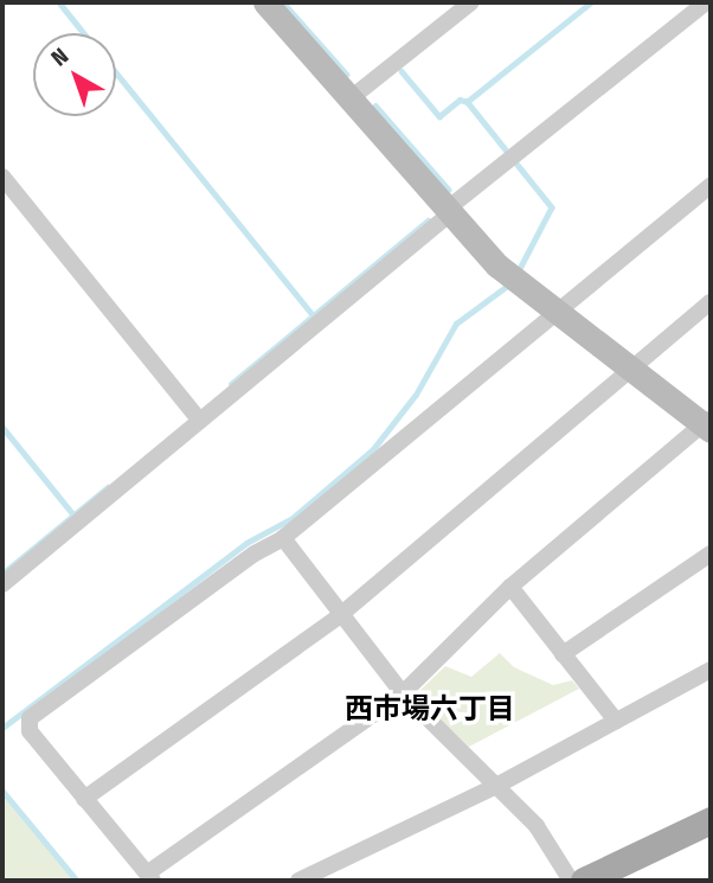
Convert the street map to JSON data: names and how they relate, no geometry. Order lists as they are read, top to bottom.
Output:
{
  "districts": ["西市場六丁目"],
  "north": "top left"
}
